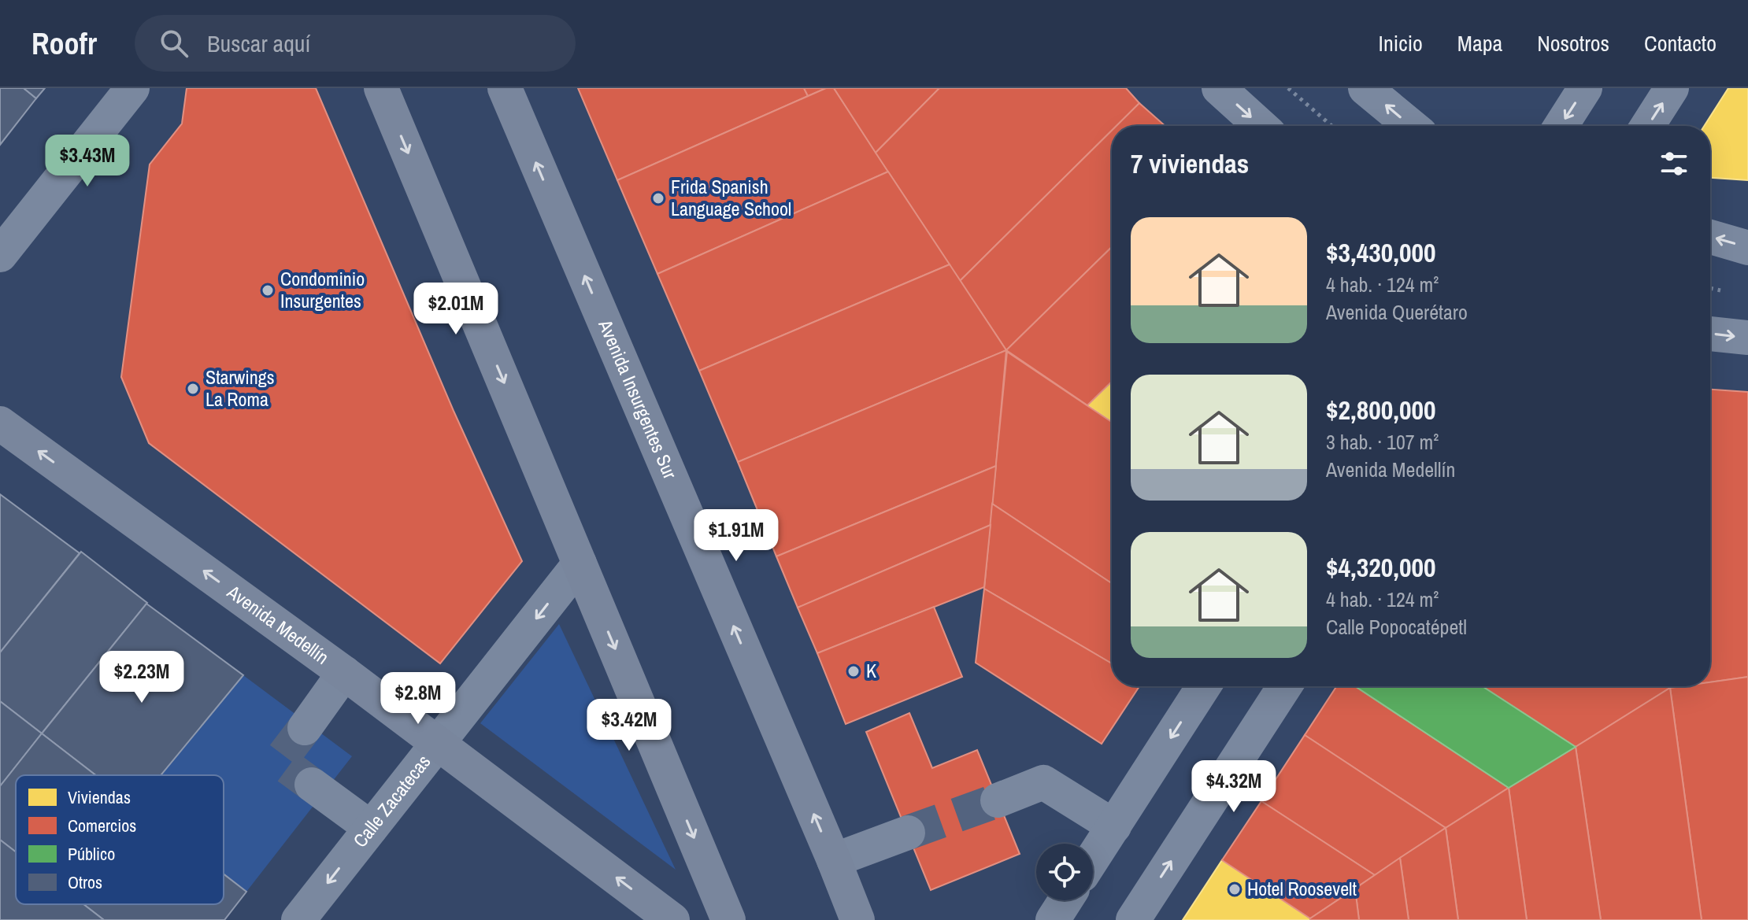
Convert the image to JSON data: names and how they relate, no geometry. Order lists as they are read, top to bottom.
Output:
{
  "streets": {
    "main road": ["Avenida Insurgentes Sur", "Avenida Medellín"],
    "street": ["Calle Zacatecas"]
  },
  "crossings": [
    ["Avenida Medellín", "Calle Zacatecas"]
  ],
  "one_way": ["Avenida Medellín", "Calle Zacatecas"],
  "places": [
    "Frida Spanish Language School",
    "Condominio Insurgentes",
    "Starwings La Roma",
    "K",
    "Hotel Roosevelt"
  ],
  "legend": [
    "Viviendas",
    "Comercios",
    "Público",
    "Otros"
  ],
  "page": {
    "header": "Roofr",
    "search": "Buscar aquí",
    "nav": [
      "Inicio",
      "Mapa",
      "Nosotros",
      "Contacto"
    ],
    "heading": "7 viviendas",
    "price": [
      "$3.43M",
      "$2.01M",
      "$1.91M",
      "$2.23M",
      "$2.8M",
      "$3.42M",
      "$4.32M"
    ],
    "list": [
      {
        "name": "$3,430,000",
        "note": "4 hab. · 124 m² · Avenida Querétaro"
      },
      {
        "name": "$2,800,000",
        "note": "3 hab. · 107 m² · Avenida Medellín"
      },
      {
        "name": "$4,320,000",
        "note": "4 hab. · 124 m² · Calle Popocatépetl"
      }
    ]
  }
}
